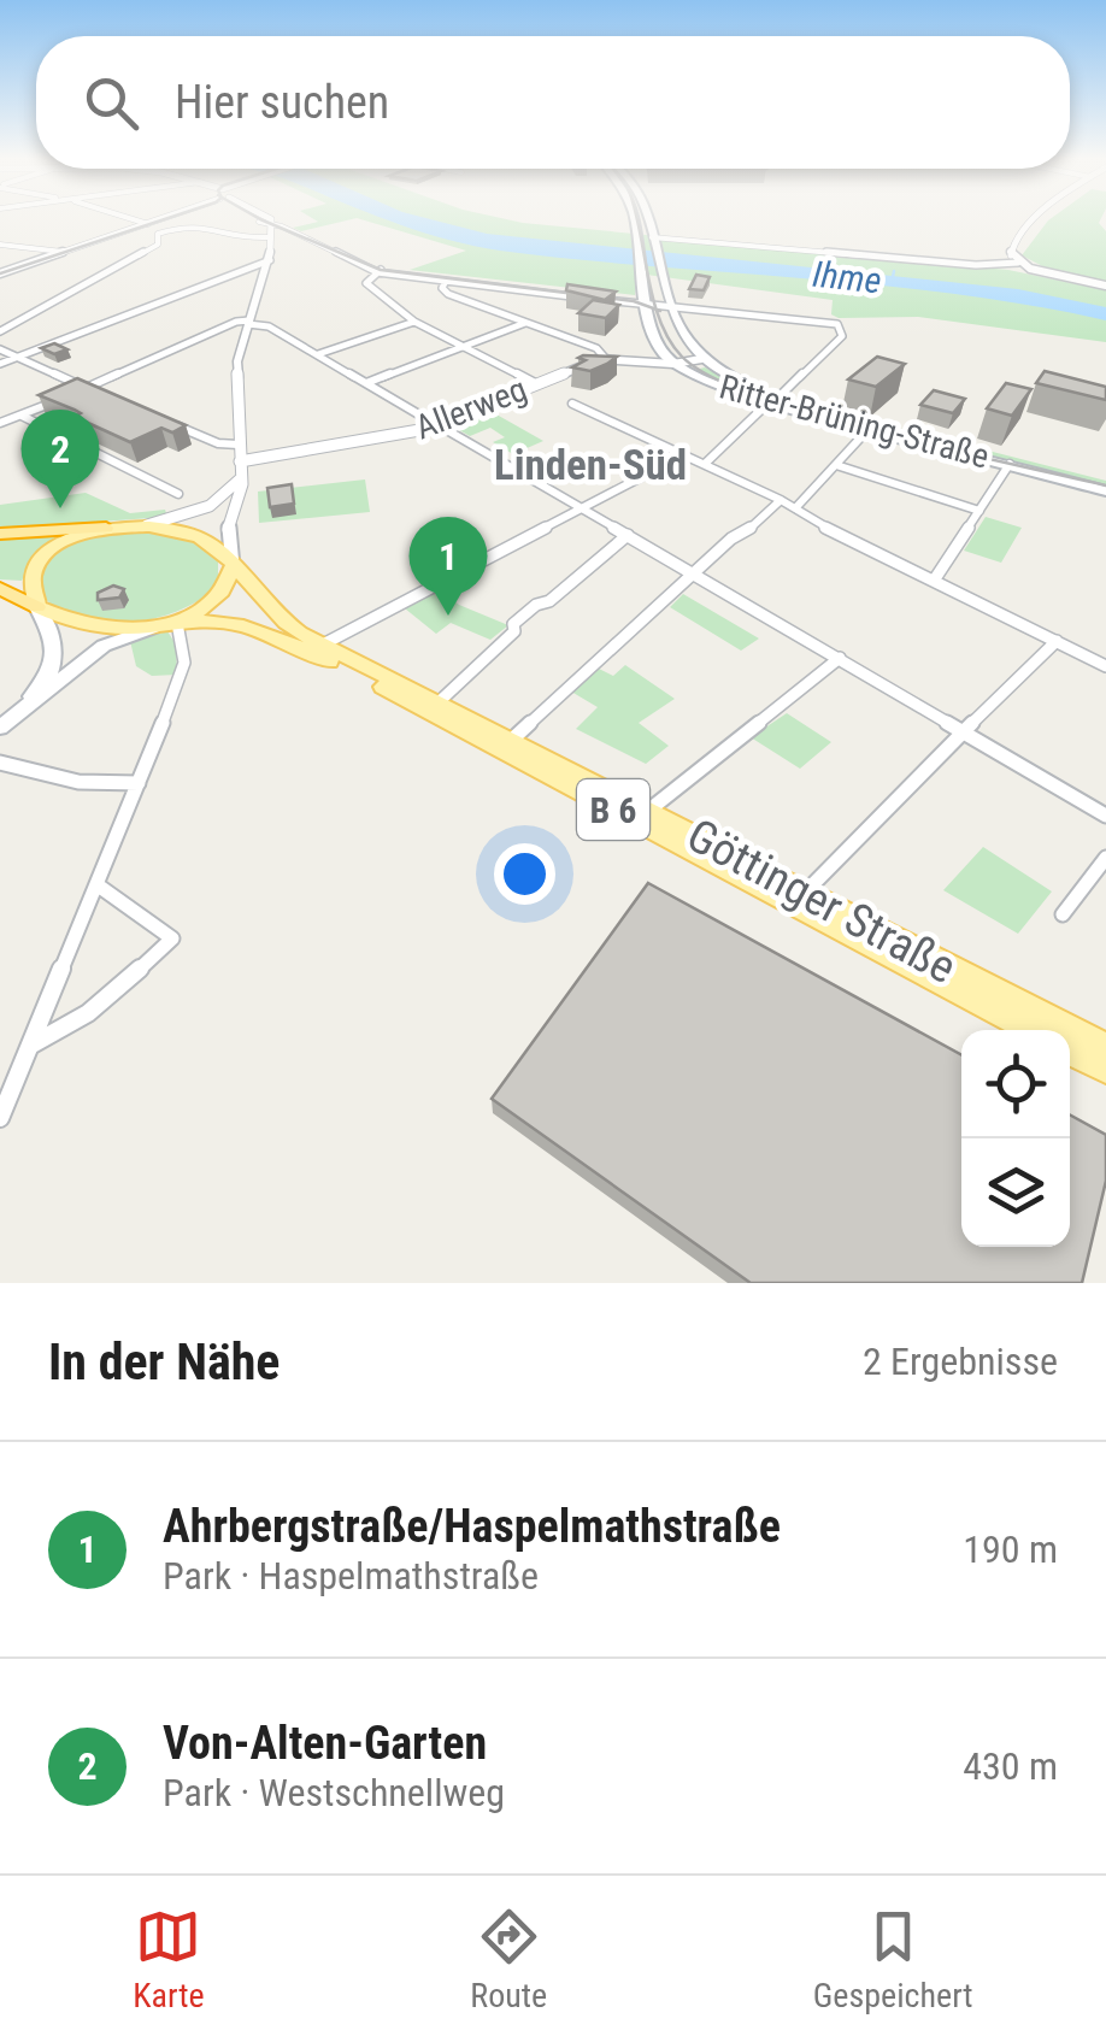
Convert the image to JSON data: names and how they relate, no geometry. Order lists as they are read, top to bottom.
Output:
{
  "streets": {
    "highway": ["B 6"],
    "main road": ["Ritter-Brüning-Straße", "Göttinger Straße"],
    "street": ["Allerweg"]
  },
  "crossings": [
    ["Allerweg", "Ritter-Brüning-Straße"],
    ["B 6", "Göttinger Straße"]
  ],
  "districts": ["Linden-Süd"],
  "water": ["Ihme"],
  "page": {
    "search": "Hier suchen",
    "pins": ["2", "1"],
    "heading": ["In der Nähe", "2 Ergebnisse"],
    "list": [
      {
        "mark": "1",
        "name": "Ahrbergstraße/Haspelmathstraße",
        "note": "Park · Haspelmathstraße",
        "value": "190 m"
      },
      {
        "mark": "2",
        "name": "Von-Alten-Garten",
        "note": "Park · Westschnellweg",
        "value": "430 m"
      }
    ],
    "nav": ["Karte", "Route", "Gespeichert"]
  }
}
